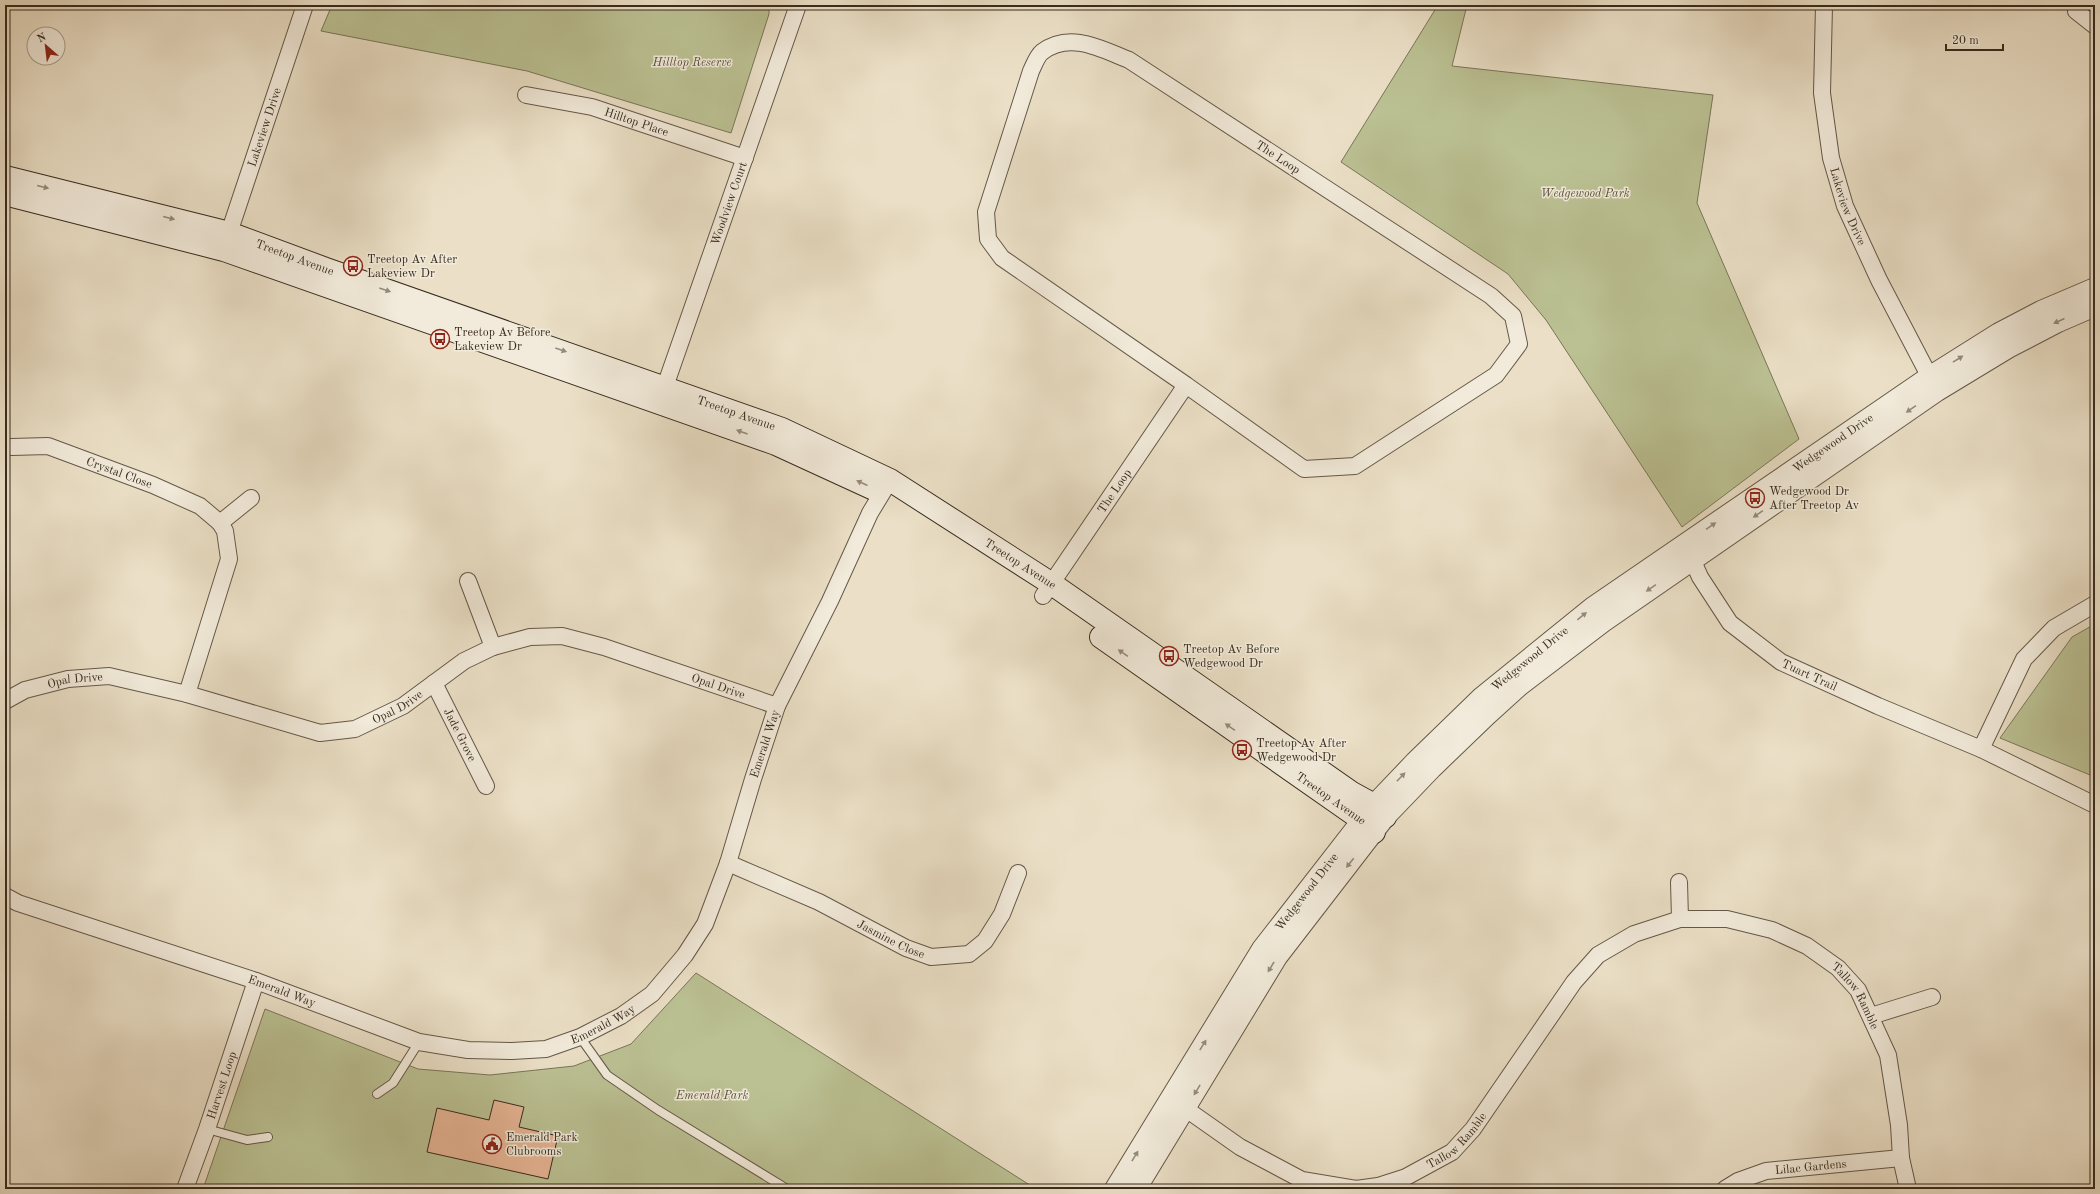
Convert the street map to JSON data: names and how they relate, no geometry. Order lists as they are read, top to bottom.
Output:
{
  "streets": {
    "main road": ["Treetop Avenue"],
    "street": [
      "Hilltop Place",
      "Lakeview Drive",
      "The Loop",
      "Woodview Court",
      "Wedgewood Drive",
      "Crystal Close",
      "Tuart Trail",
      "Opal Drive",
      "Jade Grove",
      "Emerald Way",
      "Jasmine Close",
      "Tallow Ramble",
      "Harvest Loop",
      "Lilac Gardens"
    ]
  },
  "crossings": [
    ["Hilltop Place", "Woodview Court"],
    ["Lakeview Drive", "Treetop Avenue"],
    ["Lakeview Drive", "Wedgewood Drive"],
    ["The Loop", "Treetop Avenue"],
    ["Woodview Court", "Treetop Avenue"],
    ["Treetop Avenue", "Wedgewood Drive"],
    ["Treetop Avenue", "Emerald Way"],
    ["Wedgewood Drive", "Tuart Trail"],
    ["Wedgewood Drive", "Tallow Ramble"],
    ["Opal Drive", "Jade Grove"],
    ["Opal Drive", "Emerald Way"],
    ["Emerald Way", "Jasmine Close"],
    ["Emerald Way", "Harvest Loop"],
    ["Tallow Ramble", "Lilac Gardens"]
  ],
  "parks": ["Hilltop Reserve", "Wedgewood Park", "Emerald Park"],
  "places": {
    "bus stop": [
      "Treetop Av After Lakeview Dr",
      "Treetop Av Before Lakeview Dr",
      "Wedgewood Dr After Treetop Av",
      "Treetop Av Before Wedgewood Dr",
      "Treetop Av After Wedgewood Dr"
    ],
    "public building": ["Emerald Park Clubrooms"]
  },
  "scale_bar": "20 m",
  "north": "top left"
}
